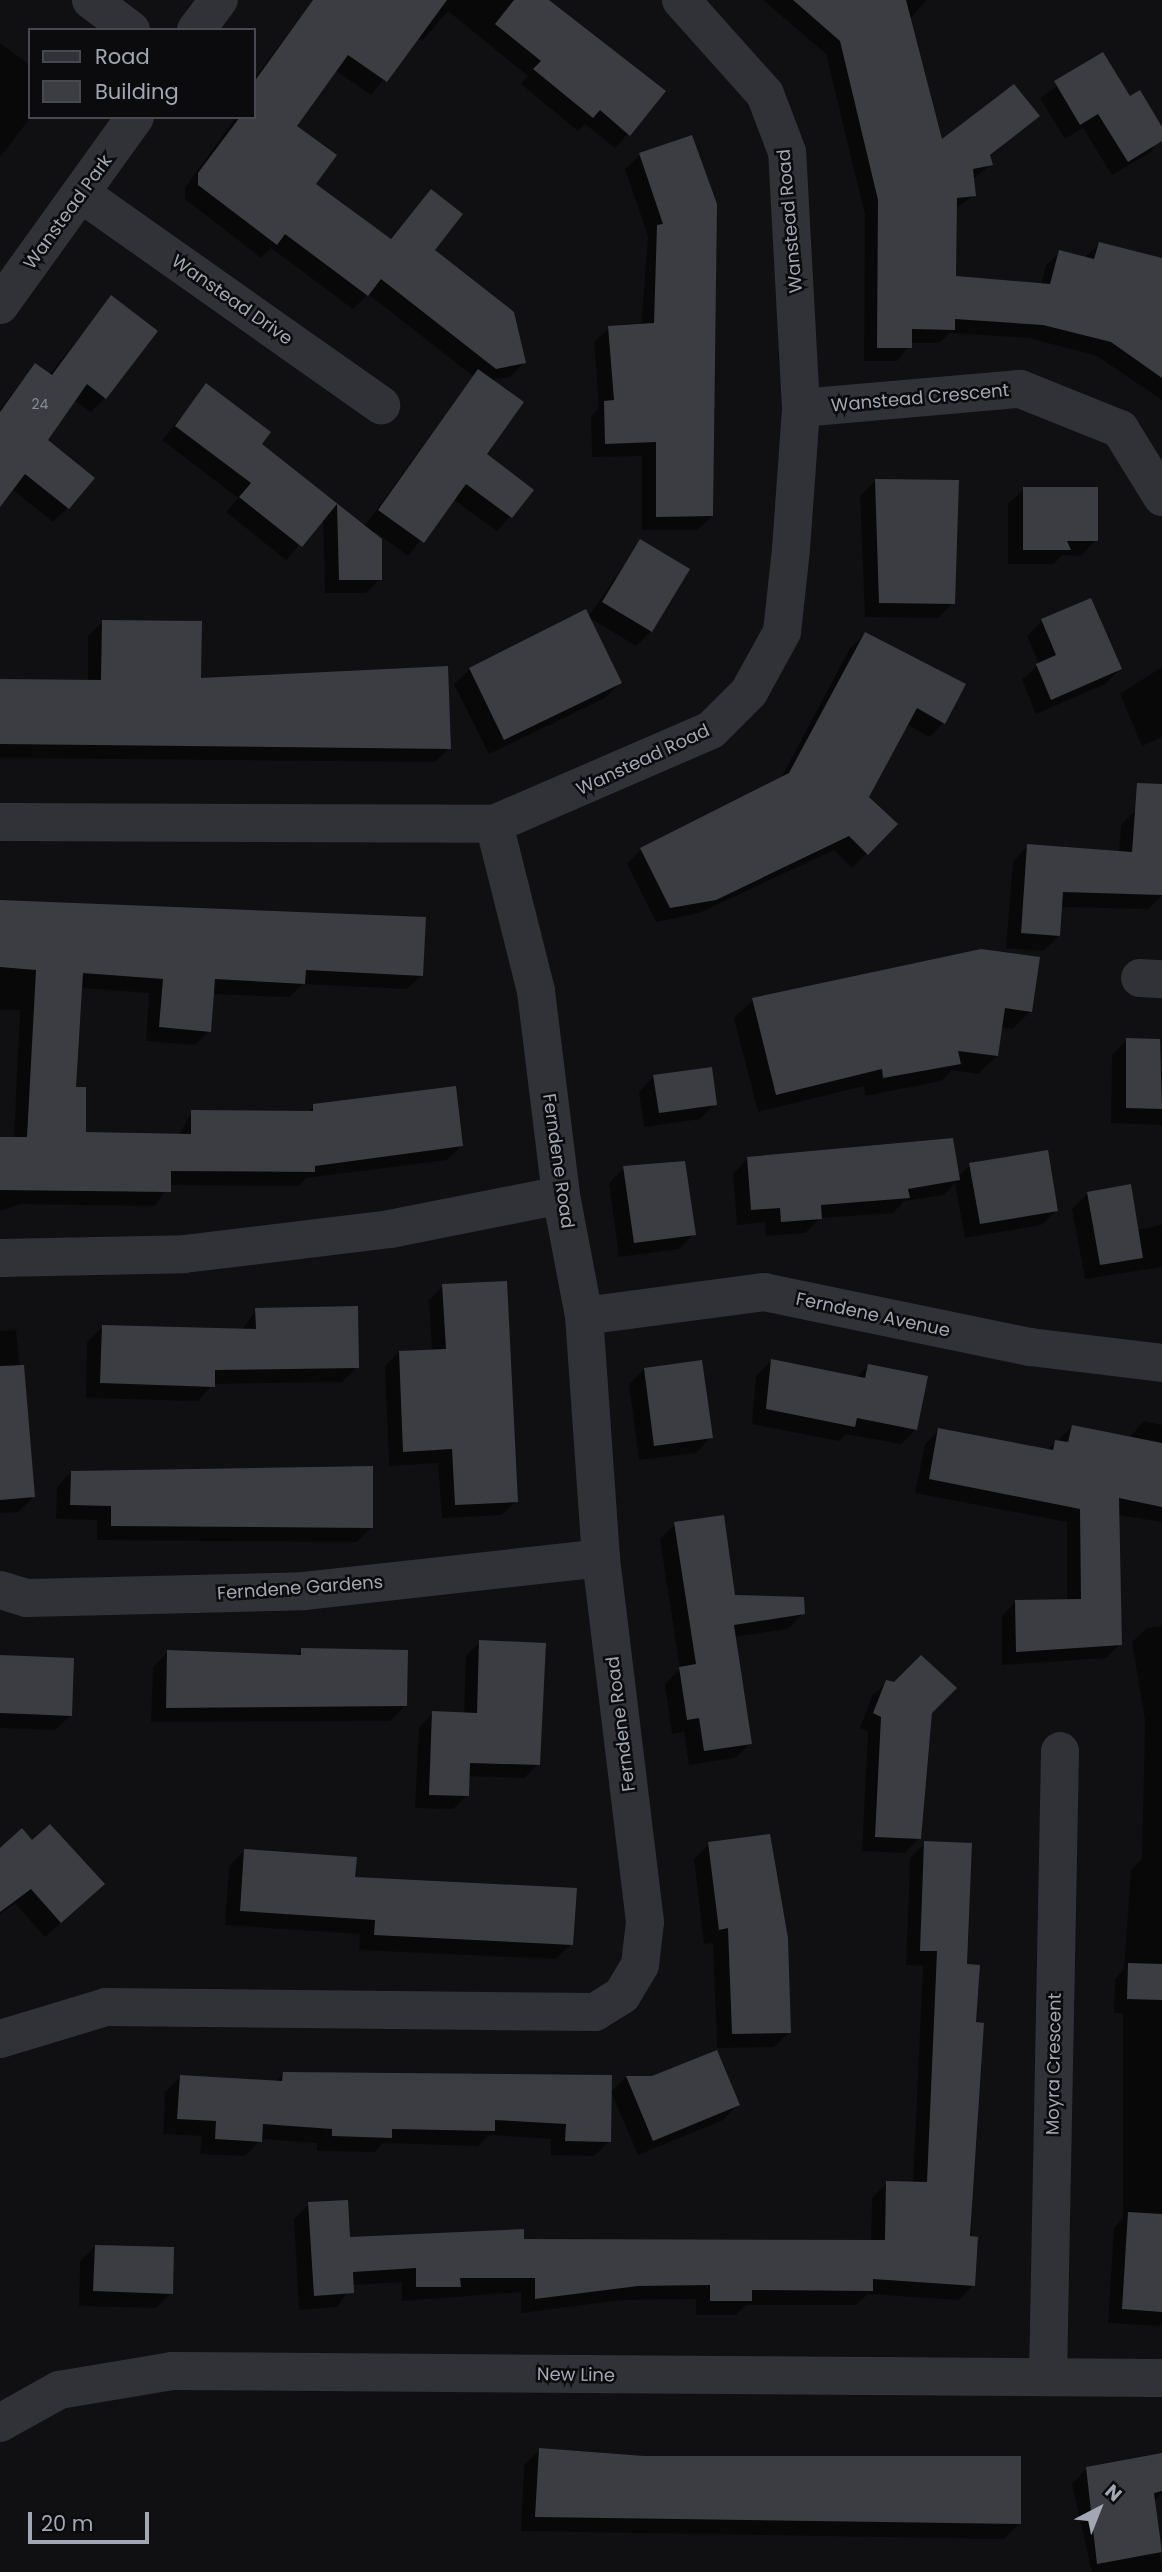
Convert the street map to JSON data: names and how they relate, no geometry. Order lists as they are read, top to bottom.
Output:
{
  "streets": {
    "street": [
      "Wanstead Park",
      "Wanstead Road",
      "Wanstead Drive",
      "Wanstead Crescent",
      "Ferndene Road",
      "Ferndene Avenue",
      "Ferndene Gardens",
      "Moyra Crescent",
      "New Line"
    ]
  },
  "crossings": [
    ["Wanstead Park", "Wanstead Drive"],
    ["Wanstead Road", "Wanstead Crescent"],
    ["Wanstead Road", "Ferndene Road"],
    ["Ferndene Road", "Ferndene Avenue"],
    ["Ferndene Road", "Ferndene Gardens"],
    ["Moyra Crescent", "New Line"]
  ],
  "house_numbers": ["24"],
  "legend": ["Road", "Building"],
  "scale_bar": "20 m",
  "north": "top right"
}
